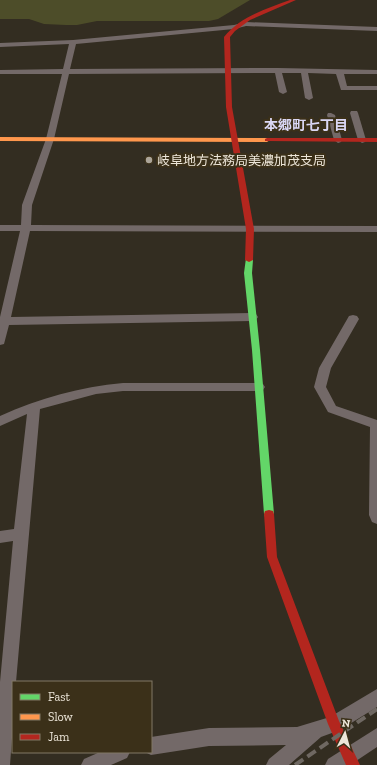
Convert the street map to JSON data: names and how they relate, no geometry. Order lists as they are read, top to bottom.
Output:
{
  "districts": ["本郷町七丁目"],
  "places": ["岐阜地方法務局美濃加茂支局"],
  "legend": ["Fast", "Slow", "Jam"],
  "north": "top"
}
